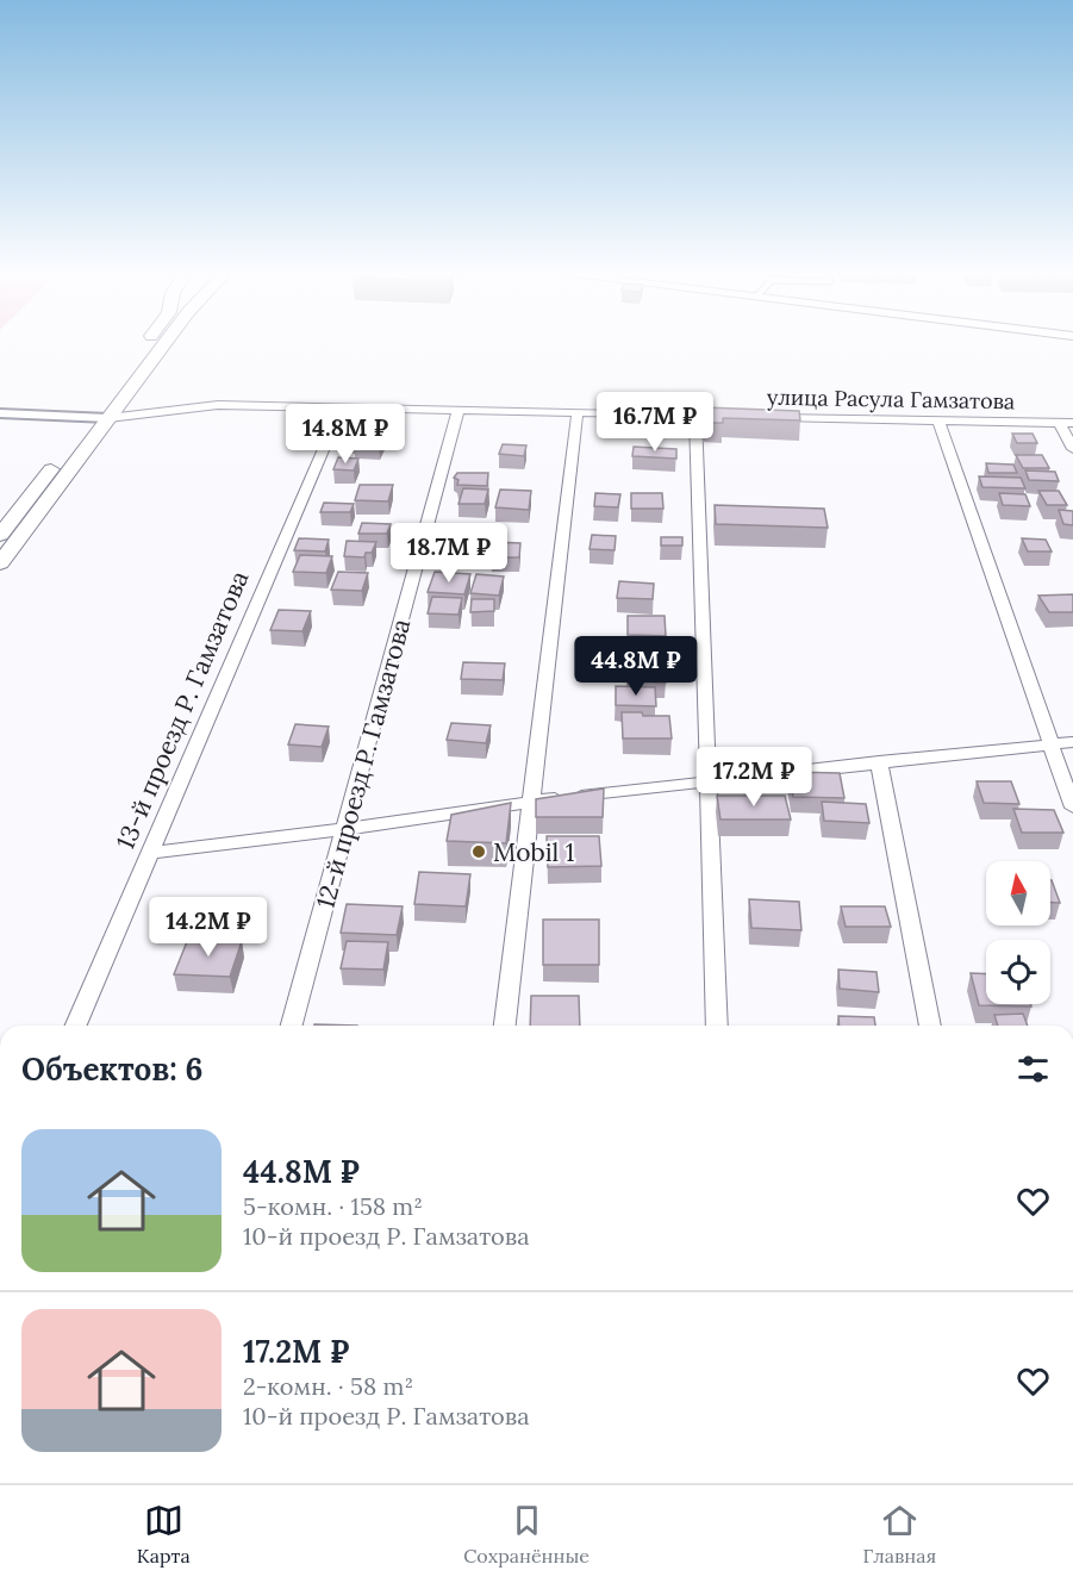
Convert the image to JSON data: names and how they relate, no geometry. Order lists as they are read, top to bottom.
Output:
{
  "streets": {
    "street": ["улица Расула Гамзатова", "13-й проезд Р. Гамзатова", "12-й проезд Р. Гамзатова"]
  },
  "crossings": [
    ["улица Расула Гамзатова", "13-й проезд Р. Гамзатова"],
    ["улица Расула Гамзатова", "12-й проезд Р. Гамзатова"]
  ],
  "places": ["Mobil 1"],
  "north": "top",
  "page": {
    "price": [
      "16.7M ₽",
      "14.8M ₽",
      "18.7M ₽",
      "44.8M ₽",
      "17.2M ₽",
      "14.2M ₽"
    ],
    "heading": "Объектов: 6",
    "list": [
      {
        "name": "44.8M ₽",
        "note": "5-комн. · 158 m² · 10-й проезд Р. Гамзатова"
      },
      {
        "name": "17.2M ₽",
        "note": "2-комн. · 58 m² · 10-й проезд Р. Гамзатова"
      }
    ],
    "tabs": ["Карта", "Сохранённые", "Главная"]
  }
}
